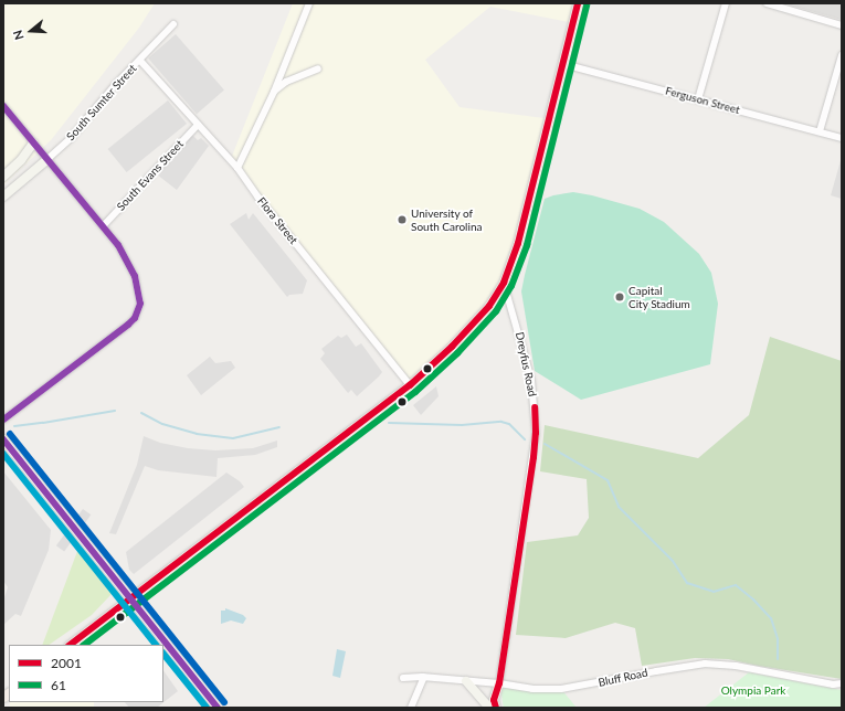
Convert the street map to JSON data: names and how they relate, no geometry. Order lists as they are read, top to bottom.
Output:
{
  "streets": {
    "street": [
      "Ferguson Street",
      "South Sumter Street",
      "South Evans Street",
      "Flora Street",
      "Dreyfus Road",
      "Bluff Road"
    ]
  },
  "crossings": [
    ["South Sumter Street", "Flora Street"],
    ["South Evans Street", "Flora Street"],
    ["Dreyfus Road", "Bluff Road"]
  ],
  "parks": ["Olympia Park"],
  "places": ["University of South Carolina", "Capital City Stadium"],
  "lines": ["transit line 2001", "transit line 61"],
  "legend": ["2001", "61"],
  "north": "left"
}
